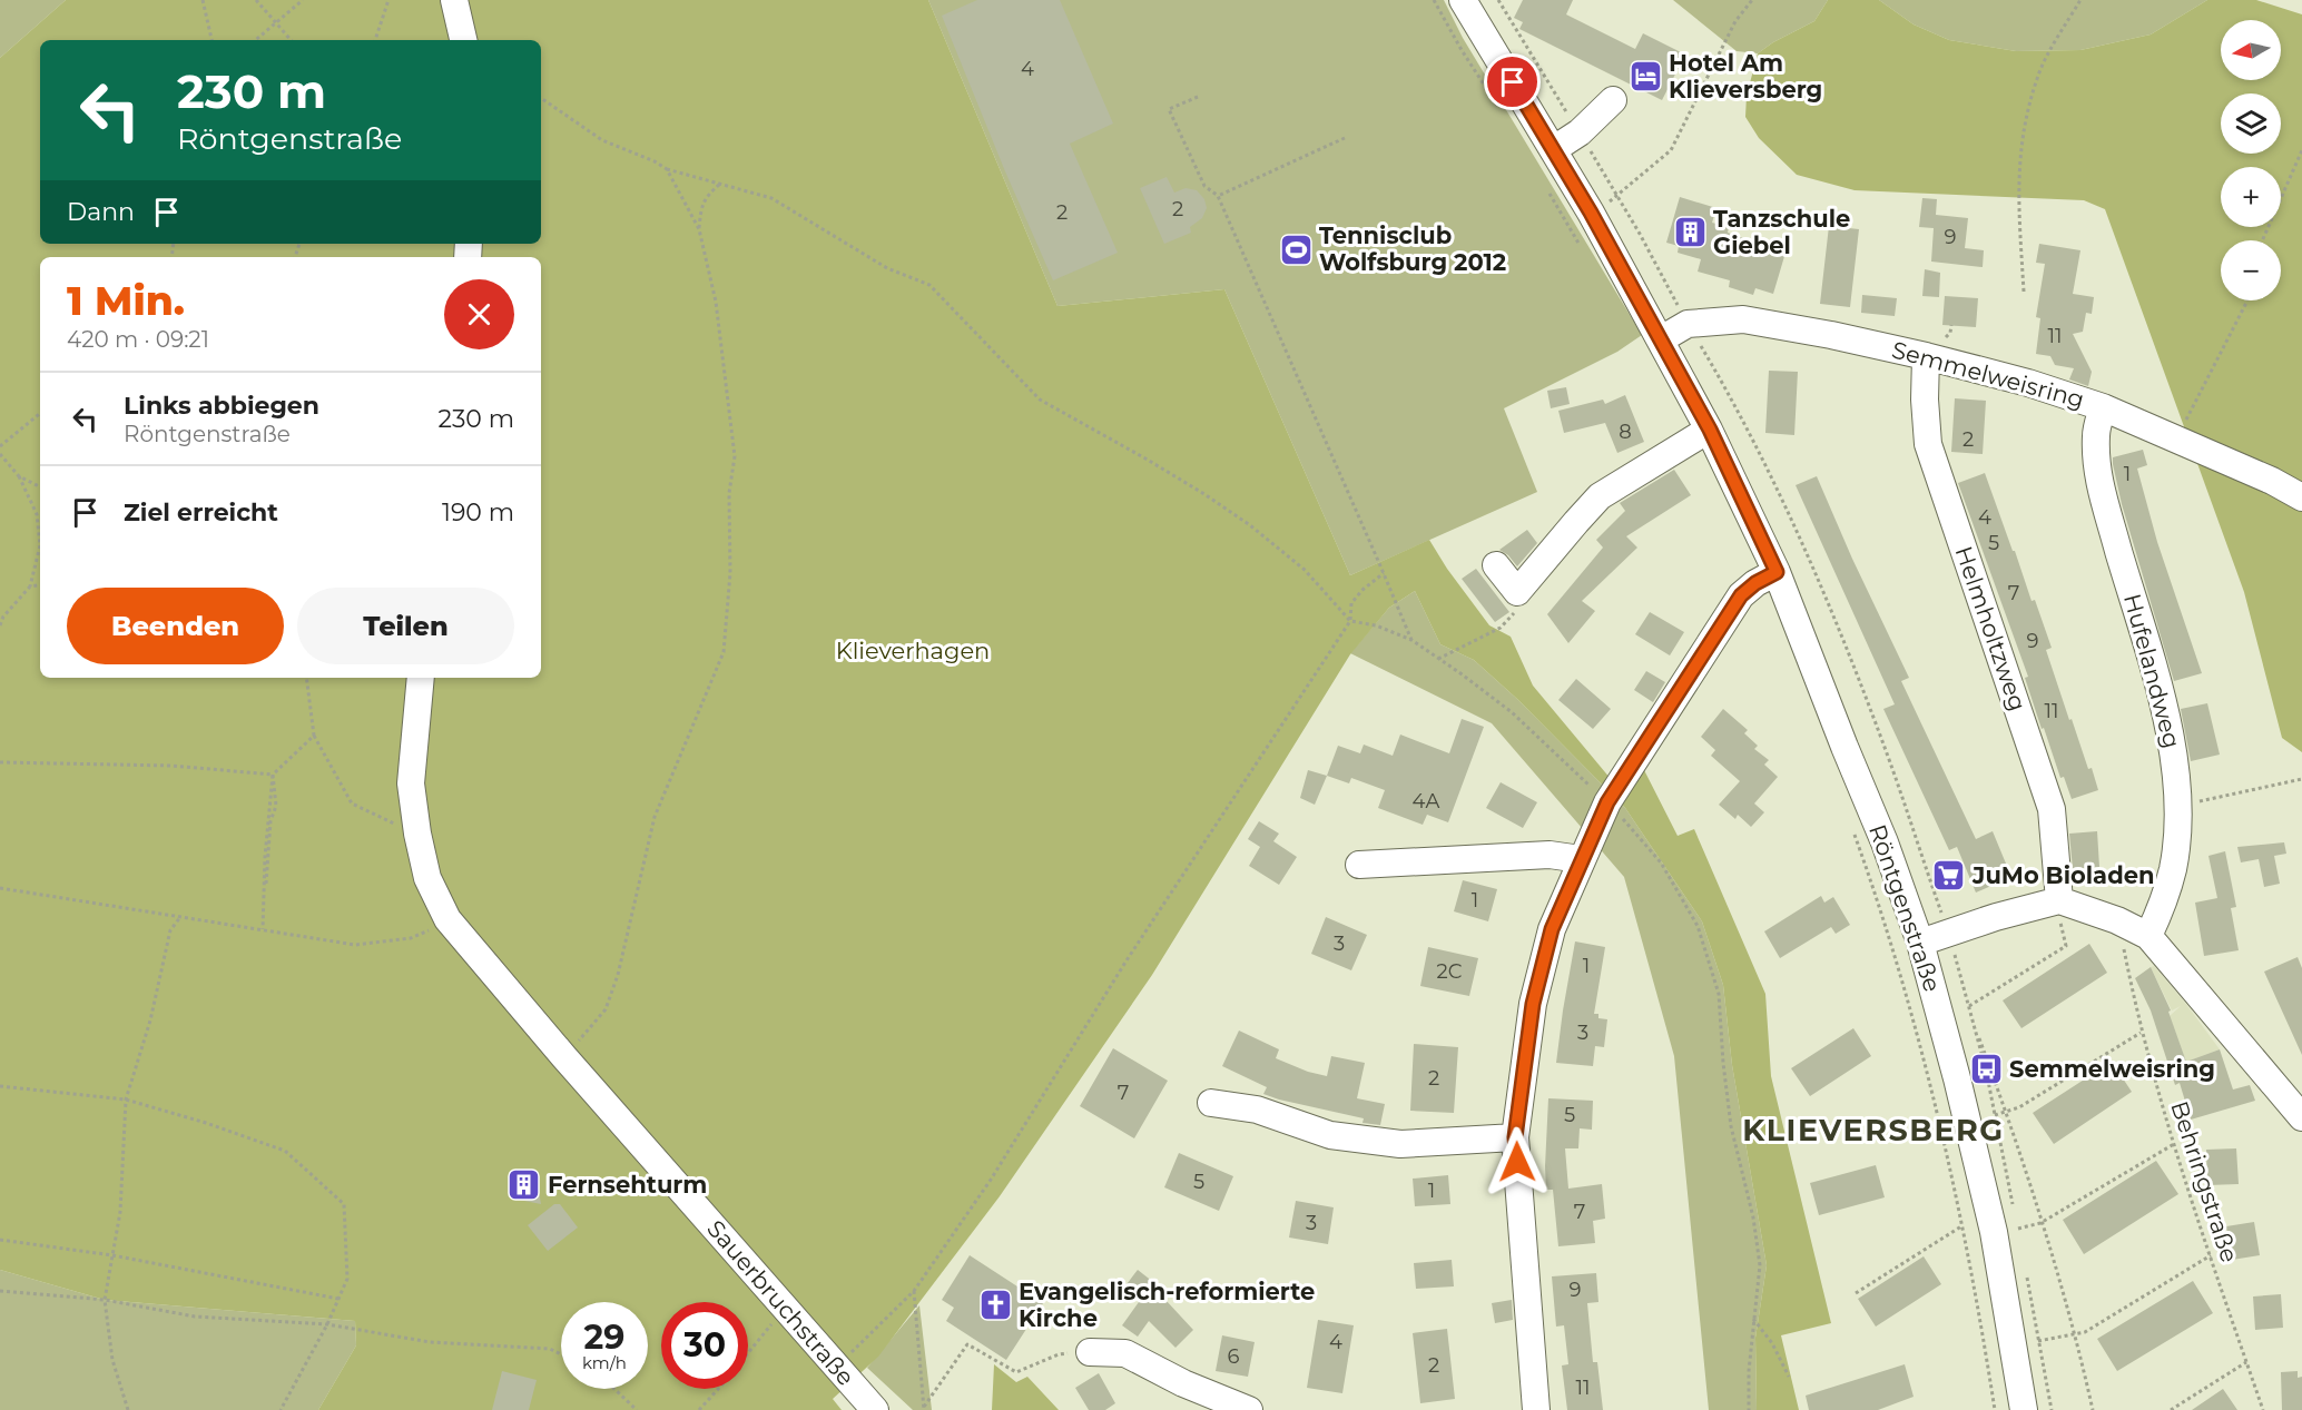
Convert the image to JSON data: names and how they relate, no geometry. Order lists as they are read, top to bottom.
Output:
{
  "streets": {
    "street": [
      "Semmelweisring",
      "Helmholtzweg",
      "Hufelandweg",
      "Röntgenstraße",
      "Sauerbruchstraße"
    ],
    "path": ["Behringstraße"]
  },
  "crossings": [
    ["Semmelweisring", "Helmholtzweg"],
    ["Semmelweisring", "Hufelandweg"],
    ["Semmelweisring", "Röntgenstraße"]
  ],
  "districts": ["KLIEVERSBERG"],
  "parks": ["Klieverhagen"],
  "places": {
    "hotel": ["Hotel Am Klieversberg"],
    "building": ["Tanzschule Giebel", "Fernsehturm"],
    "sports": ["Tennisclub Wolfsburg 2012"],
    "supermarket": ["JuMo Bioladen"],
    "bus stop": ["Semmelweisring"],
    "church": ["Evangelisch-reformierte Kirche"]
  },
  "house_numbers": [
    "4",
    "2",
    "2",
    "9",
    "11",
    "8",
    "2",
    "1",
    "4",
    "5",
    "7",
    "9",
    "11",
    "4A",
    "1",
    "3",
    "1",
    "2C",
    "3",
    "2",
    "7",
    "5",
    "5",
    "1",
    "7",
    "3",
    "9",
    "4",
    "6",
    "2",
    "11"
  ],
  "north": "left",
  "page": {
    "map_buttons": ["+", "−"],
    "turn": ["230 m", "Röntgenstraße"],
    "then": "Dann",
    "heading": ["1 Min.", "420 m · 09:21"],
    "list": [
      {
        "name": "Links abbiegen",
        "note": "Röntgenstraße",
        "value": "230 m"
      },
      {
        "name": "Ziel erreicht",
        "value": "190 m"
      }
    ],
    "buttons": ["Beenden", "Teilen"],
    "speed": "29 km/h",
    "limit": "30"
  }
}
